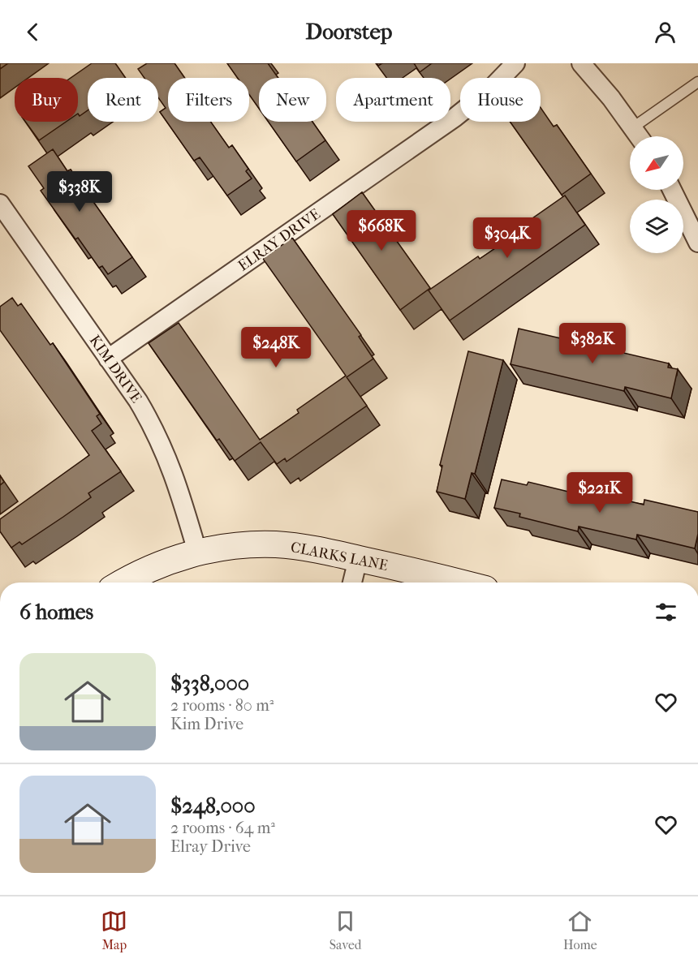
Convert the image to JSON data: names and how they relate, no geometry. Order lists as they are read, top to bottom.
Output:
{
  "streets": {
    "street": ["ELRAY DRIVE", "KIM DRIVE", "CLARKS LANE"]
  },
  "crossings": [
    ["ELRAY DRIVE", "KIM DRIVE"],
    ["KIM DRIVE", "CLARKS LANE"]
  ],
  "north": "bottom left",
  "page": {
    "header": "Doorstep",
    "chip": [
      "Buy",
      "Rent",
      "Filters",
      "New",
      "Apartment",
      "House"
    ],
    "price": [
      "$338K",
      "$668K",
      "$304K",
      "$382K",
      "$248K",
      "$221K"
    ],
    "heading": "6 homes",
    "list": [
      {
        "name": "$338,000",
        "note": "2 rooms · 80 m² · Kim Drive"
      },
      {
        "name": "$248,000",
        "note": "2 rooms · 64 m² · Elray Drive"
      }
    ],
    "tabs": ["Map", "Saved", "Home"]
  }
}
